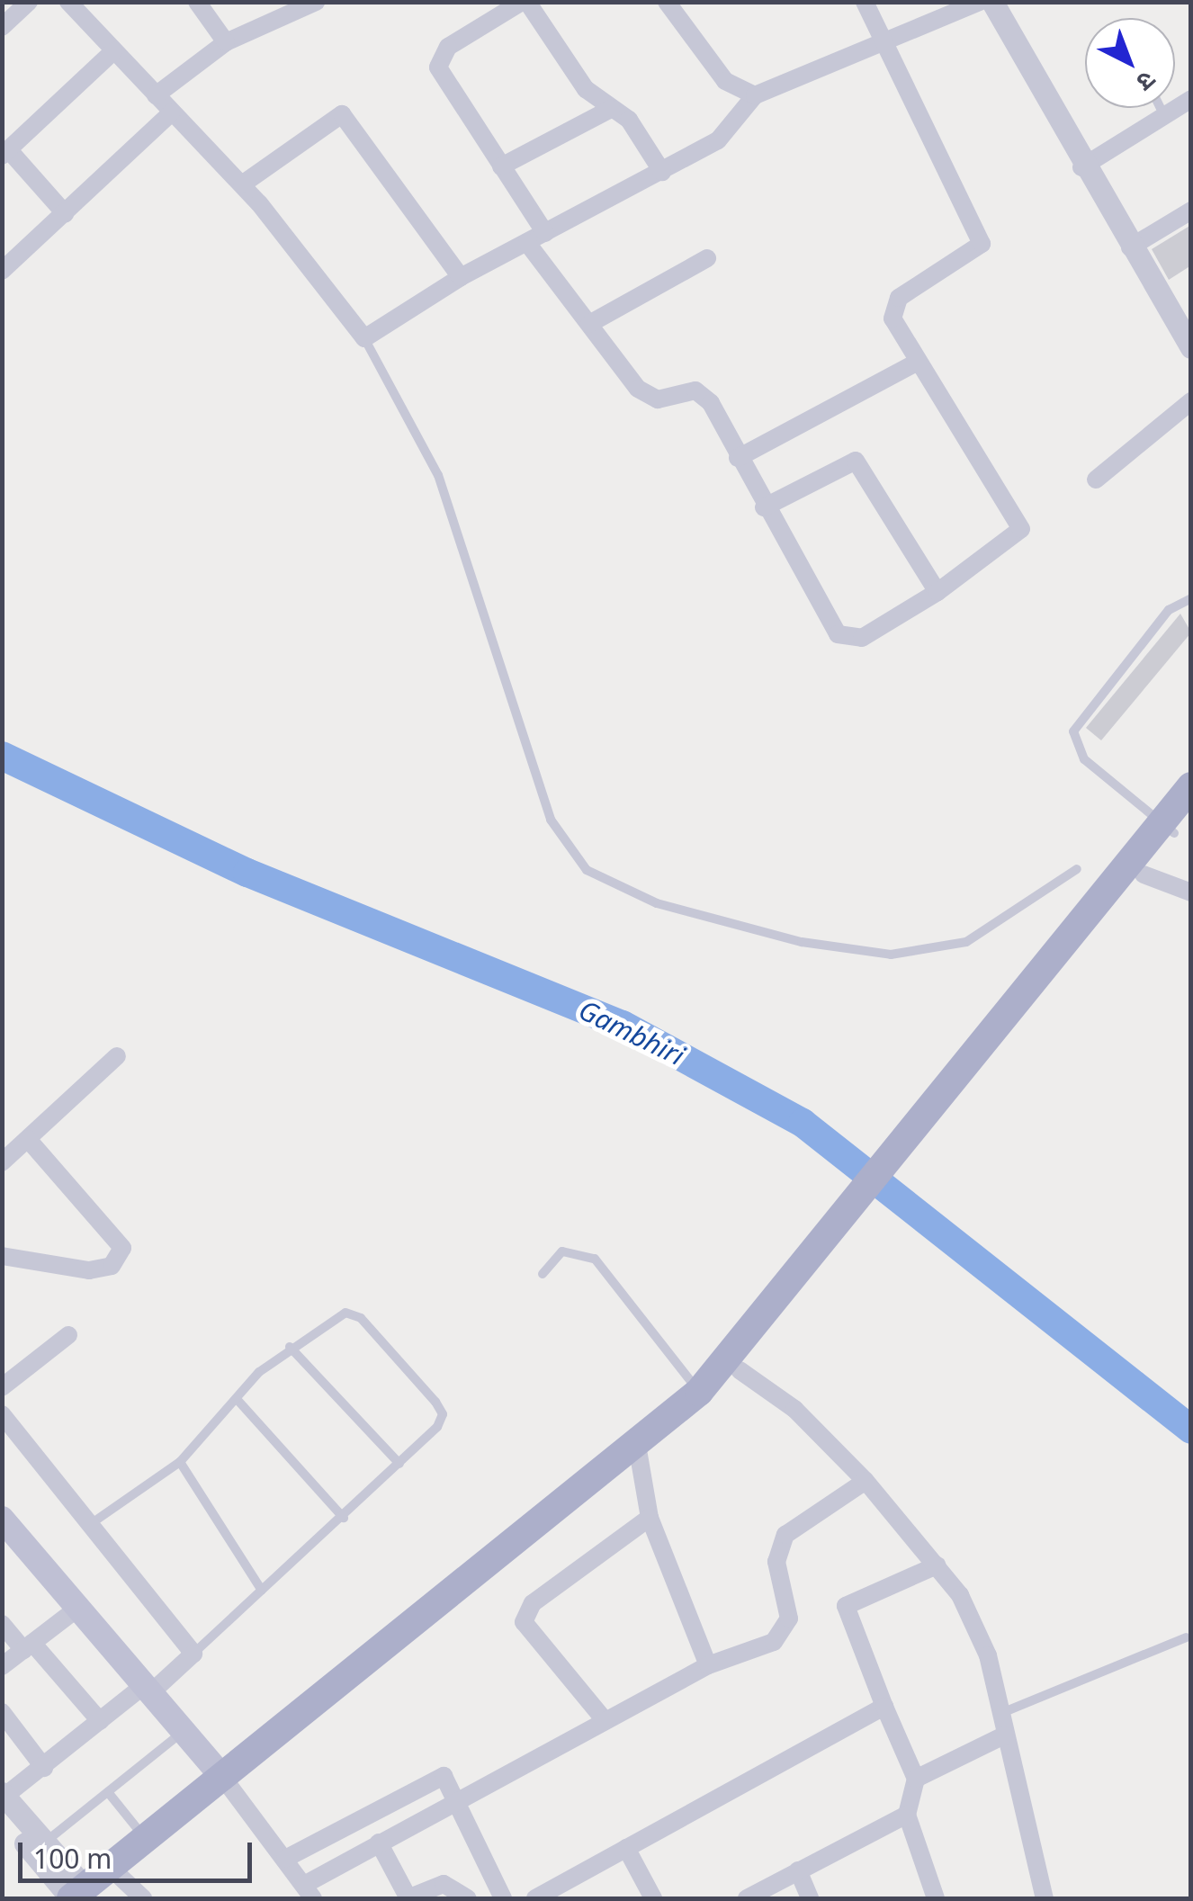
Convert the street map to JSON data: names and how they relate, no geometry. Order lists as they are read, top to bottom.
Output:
{
  "water": ["Gambhiri"],
  "scale_bar": "100 m",
  "north": "bottom right"
}
